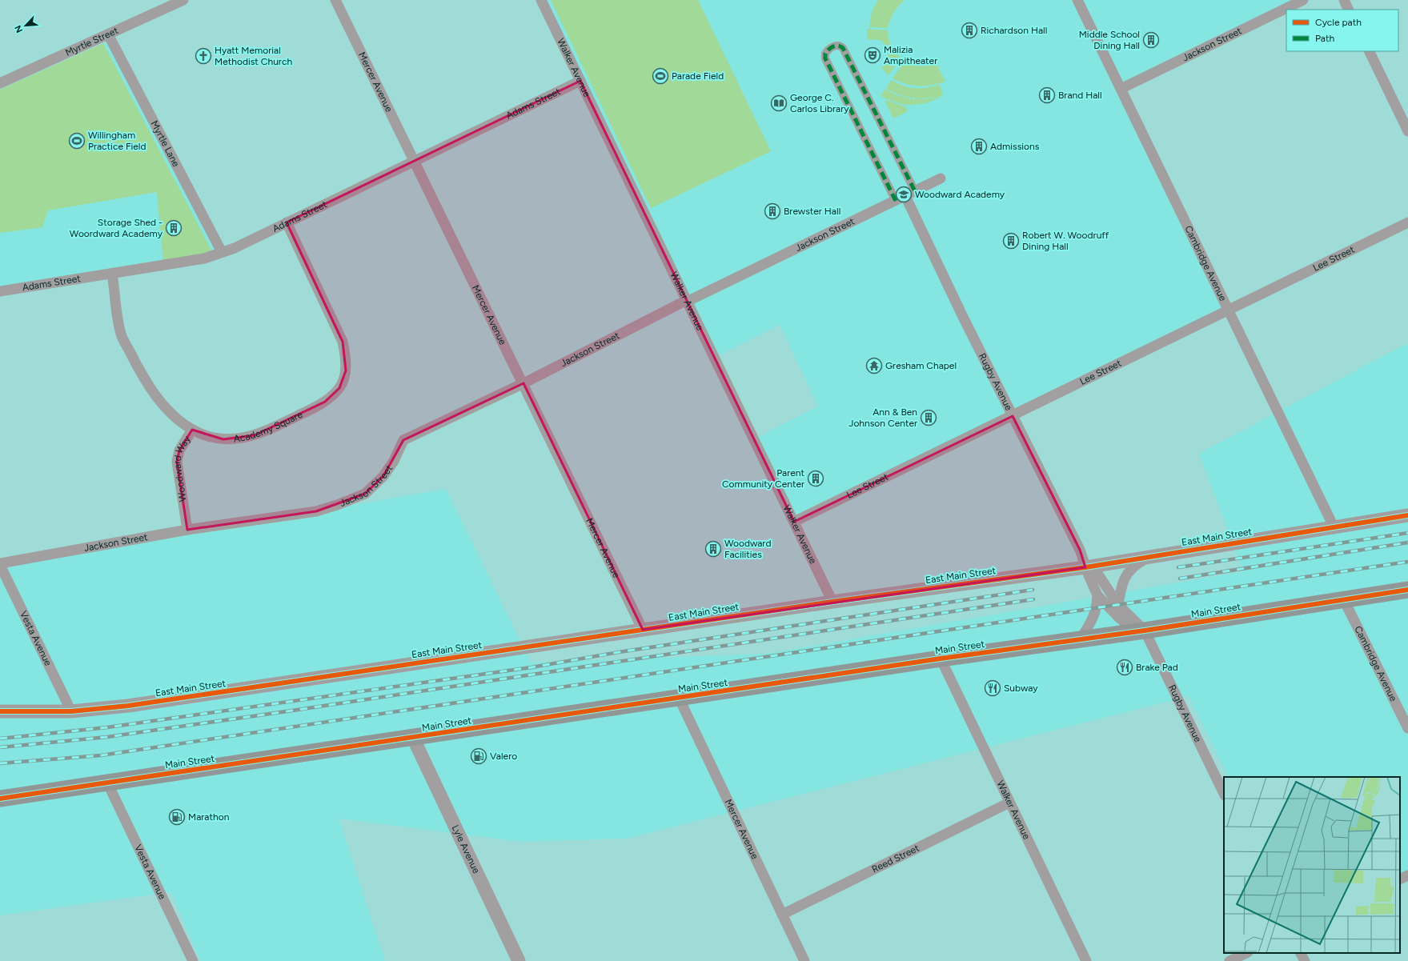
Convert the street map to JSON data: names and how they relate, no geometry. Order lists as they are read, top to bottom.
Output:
{
  "streets": {
    "main road": ["Main Street"],
    "street": [
      "Myrtle Street",
      "Jackson Street",
      "Walker Avenue",
      "Mercer Avenue",
      "Adams Street",
      "Myrtle Lane",
      "Lee Street",
      "Cambridge Avenue",
      "Rugby Avenue",
      "Academy Square",
      "Woodward Way",
      "East Main Street",
      "Vesta Avenue",
      "Lyle Avenue",
      "Reed Street"
    ]
  },
  "crossings": [
    ["Myrtle Street", "Myrtle Lane"],
    ["Jackson Street", "Walker Avenue"],
    ["Jackson Street", "Mercer Avenue"],
    ["Jackson Street", "Cambridge Avenue"],
    ["Jackson Street", "Rugby Avenue"],
    ["Jackson Street", "Woodward Way"],
    ["Jackson Street", "Vesta Avenue"],
    ["Walker Avenue", "Adams Street"],
    ["Walker Avenue", "Lee Street"],
    ["Walker Avenue", "East Main Street"],
    ["Walker Avenue", "Main Street"],
    ["Walker Avenue", "Reed Street"],
    ["Mercer Avenue", "Adams Street"],
    ["Mercer Avenue", "East Main Street"],
    ["Mercer Avenue", "Main Street"],
    ["Mercer Avenue", "Reed Street"],
    ["Adams Street", "Myrtle Lane"],
    ["Adams Street", "Academy Square"],
    ["Lee Street", "Cambridge Avenue"],
    ["Lee Street", "Rugby Avenue"],
    ["Cambridge Avenue", "East Main Street"],
    ["Cambridge Avenue", "Main Street"],
    ["Rugby Avenue", "East Main Street"],
    ["Rugby Avenue", "Main Street"],
    ["Academy Square", "Woodward Way"],
    ["East Main Street", "Vesta Avenue"],
    ["Main Street", "Vesta Avenue"],
    ["Main Street", "Lyle Avenue"]
  ],
  "places": {
    "building": [
      "Richardson Hall",
      "Middle School Dining Hall",
      "Brand Hall",
      "Admissions",
      "Brewster Hall",
      "Storage Shed - Woordward Academy",
      "Robert W. Woodruff Dining Hall",
      "Ann & Ben Johnson Center",
      "Parent Community Center",
      "Woodward Facilities"
    ],
    "theatre": ["Malizia Ampitheater"],
    "church": ["Hyatt Memorial Methodist Church"],
    "sports": ["Parade Field", "Willingham Practice Field"],
    "library": ["George C. Carlos Library"],
    "school or university": ["Woodward Academy"],
    "temple": ["Gresham Chapel"],
    "restaurant": ["Brake Pad", "Subway"],
    "fuel station": ["Valero", "Marathon"]
  },
  "legend": ["Cycle path", "Path"],
  "north": "bottom left"
}
